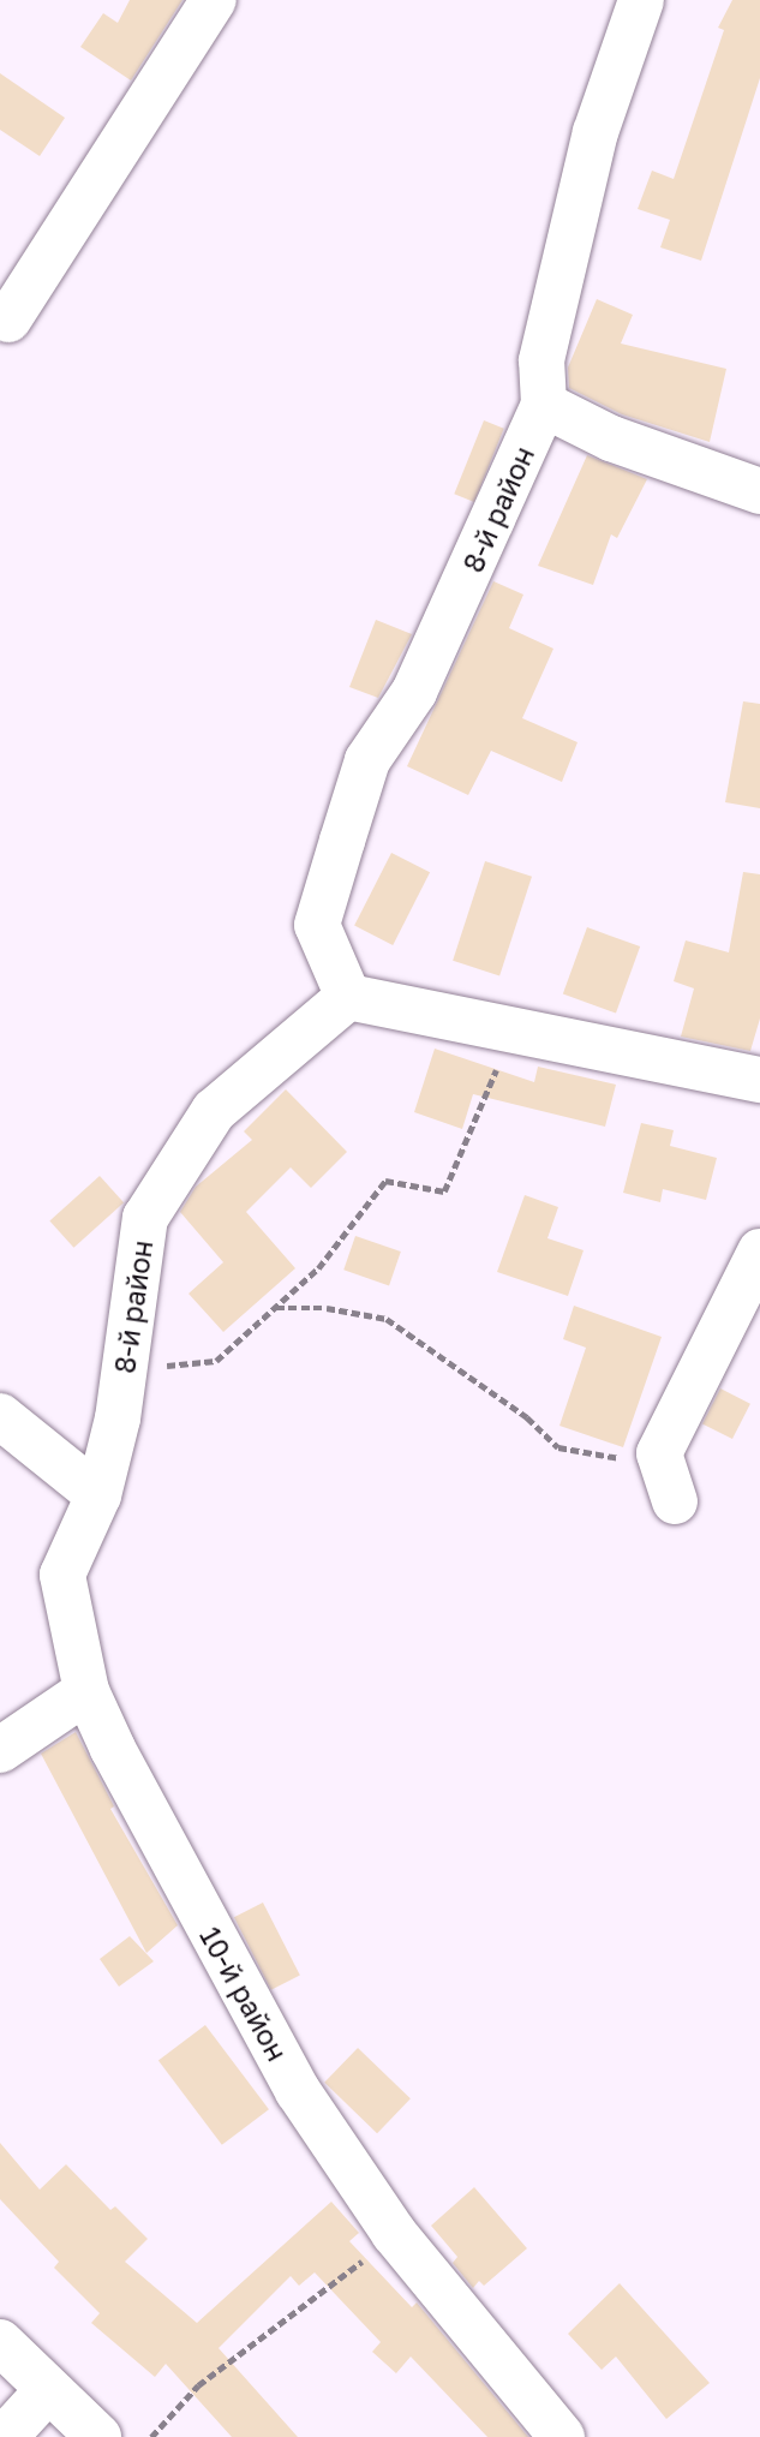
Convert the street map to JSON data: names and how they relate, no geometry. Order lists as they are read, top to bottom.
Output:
{
  "streets": {
    "street": ["8-й район", "10-й район"]
  },
  "crossings": [
    ["8-й район", "10-й район"]
  ]
}
